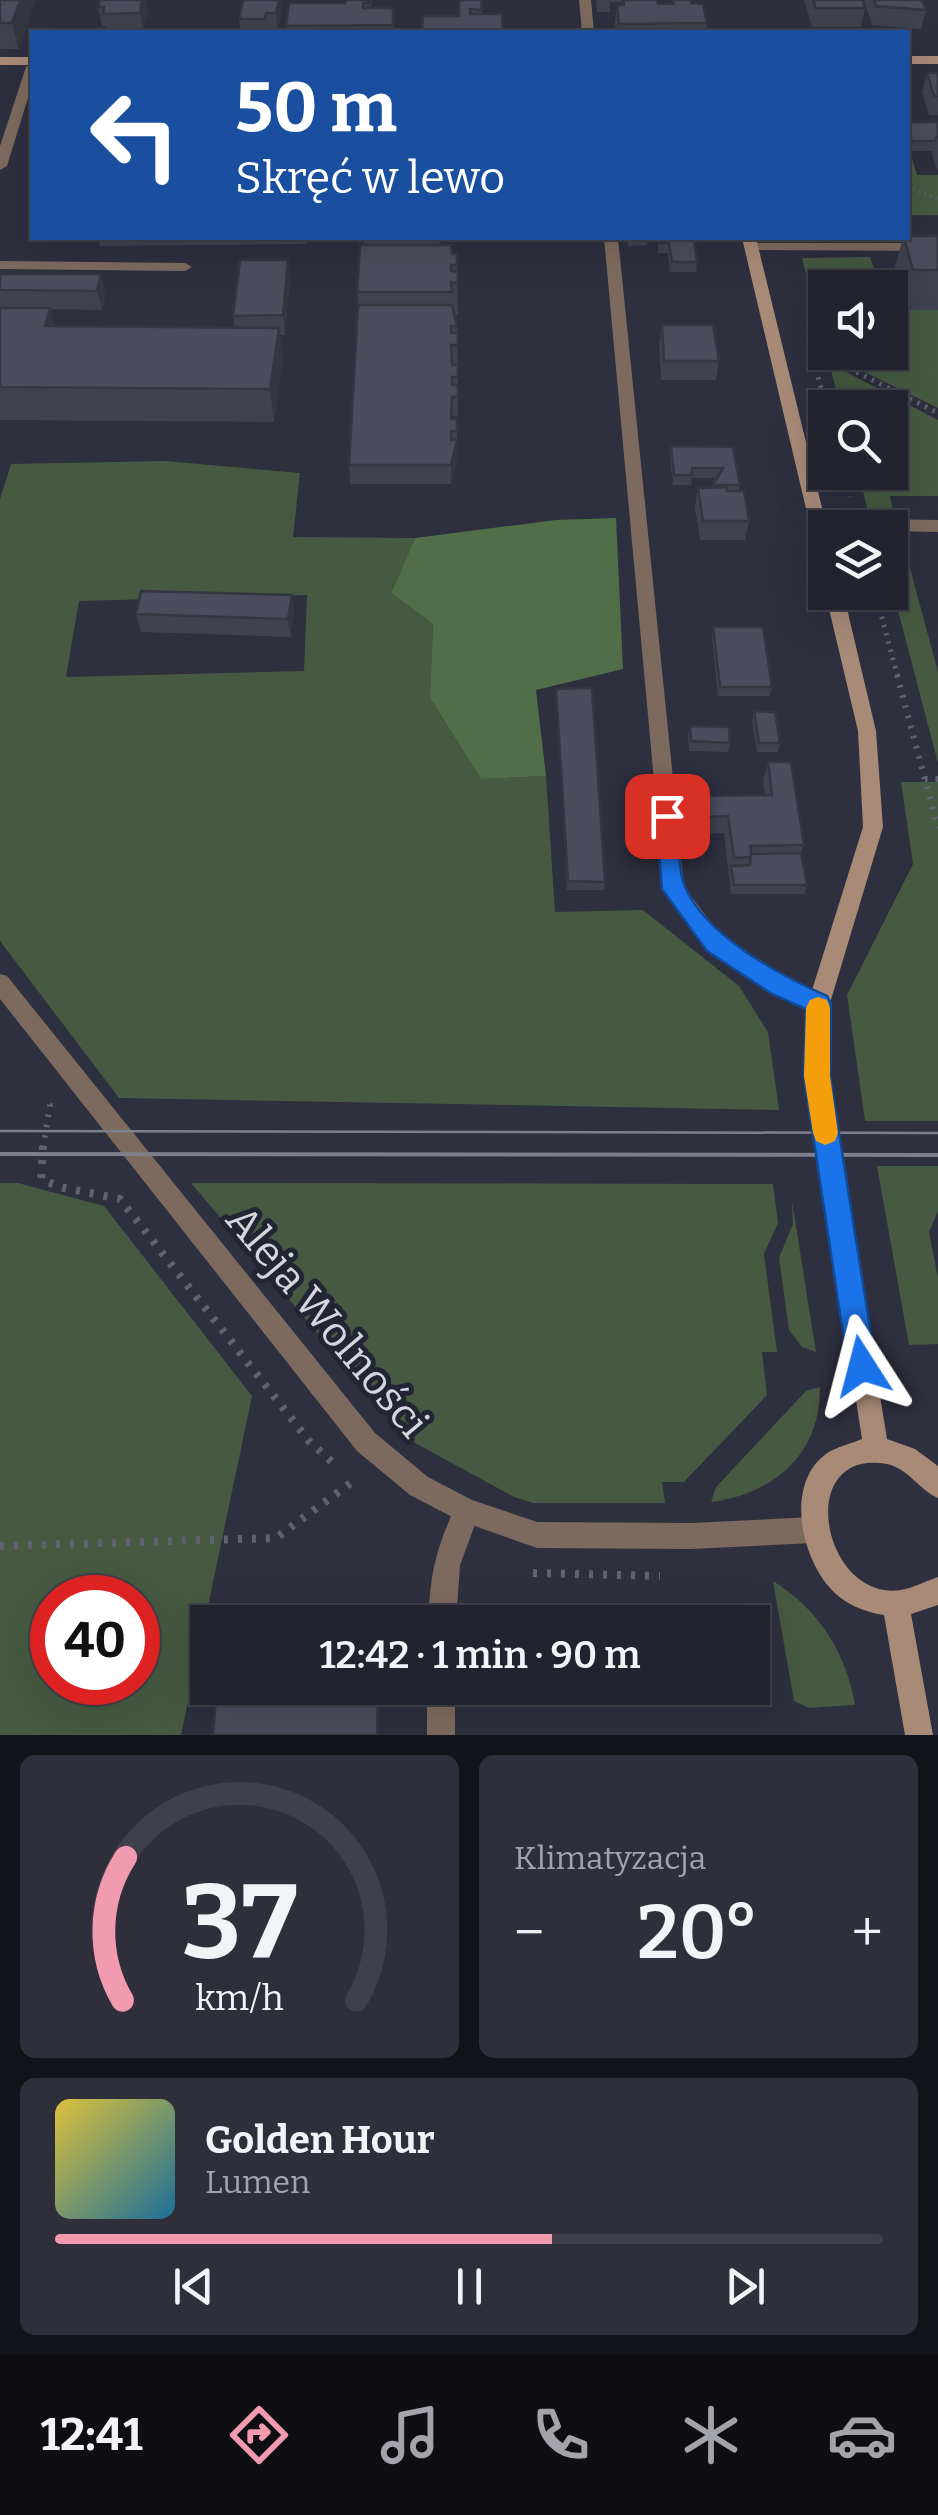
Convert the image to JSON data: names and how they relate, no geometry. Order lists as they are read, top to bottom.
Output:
{
  "streets": {
    "street": ["Aleja Wolności"]
  },
  "page": {
    "turn": ["50 m", "Skręć w lewo"],
    "limit": "40",
    "trip": "12:42 · 1 min · 90 m",
    "tile": "Klimatyzacja",
    "heat": ["−", "20°", "+"],
    "song": ["Golden Hour", "Lumen"],
    "tabs": "12:41",
    "gauge": ["37", "km/h"]
  }
}
